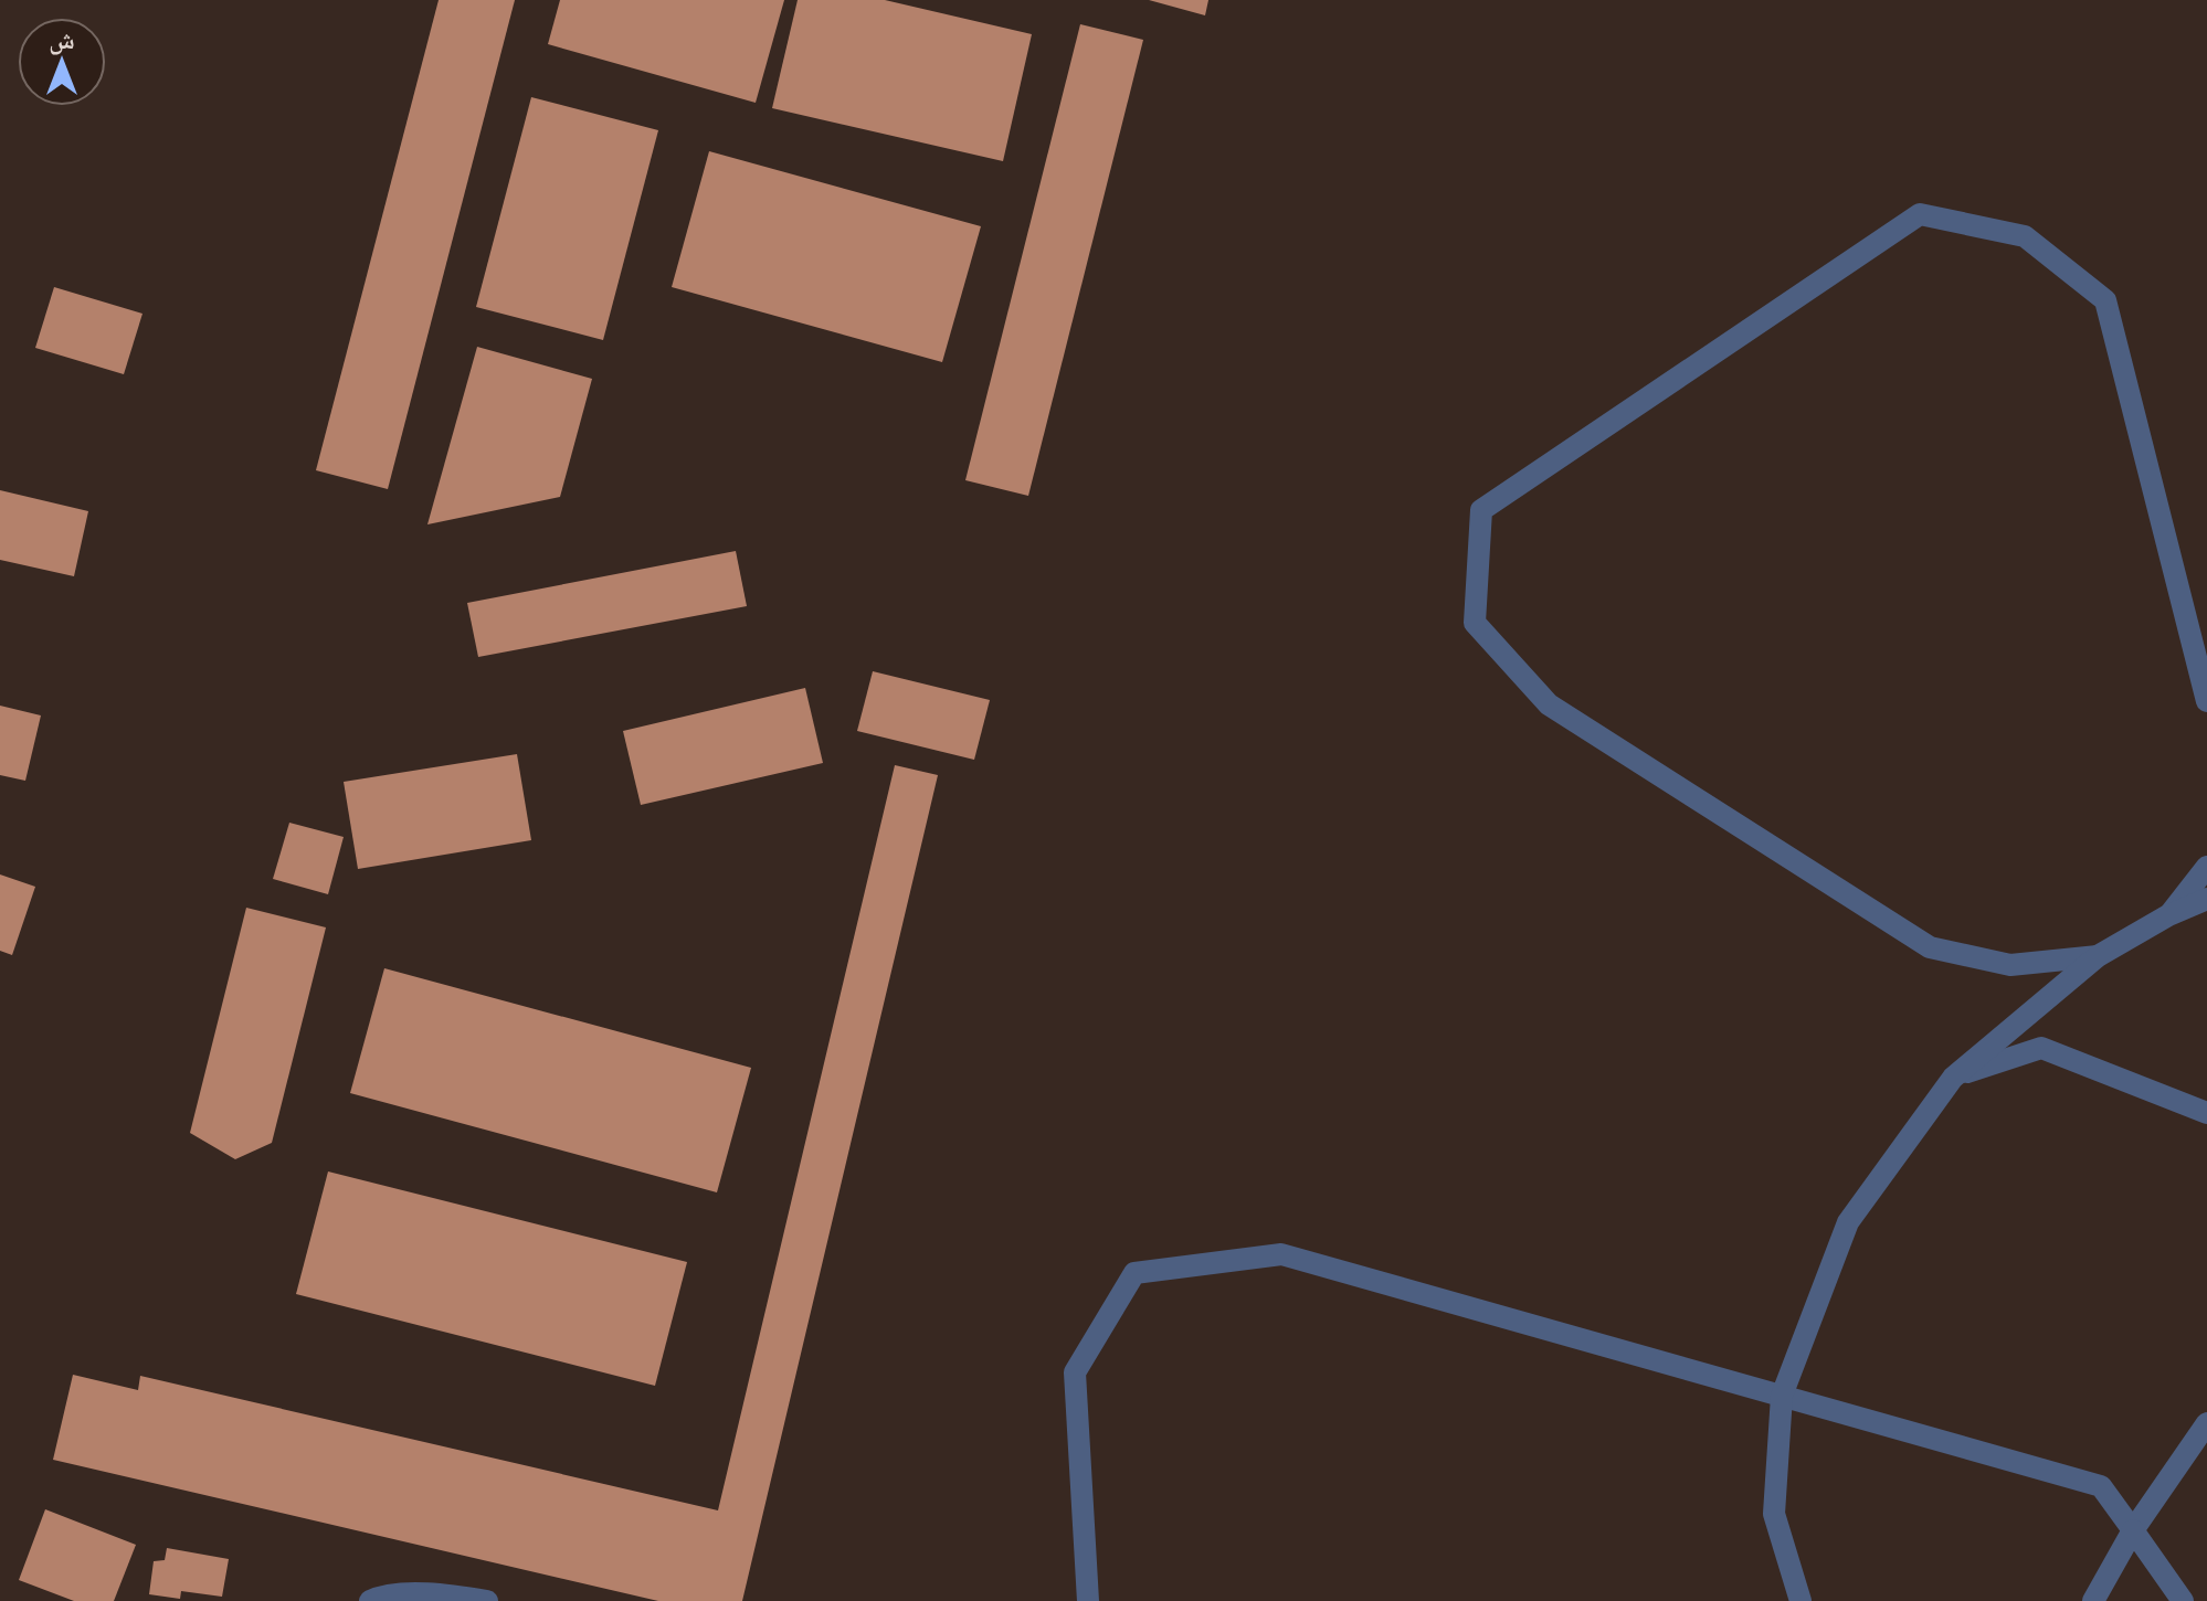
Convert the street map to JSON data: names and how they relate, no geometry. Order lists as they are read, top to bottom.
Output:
{
  "north": "top"
}
